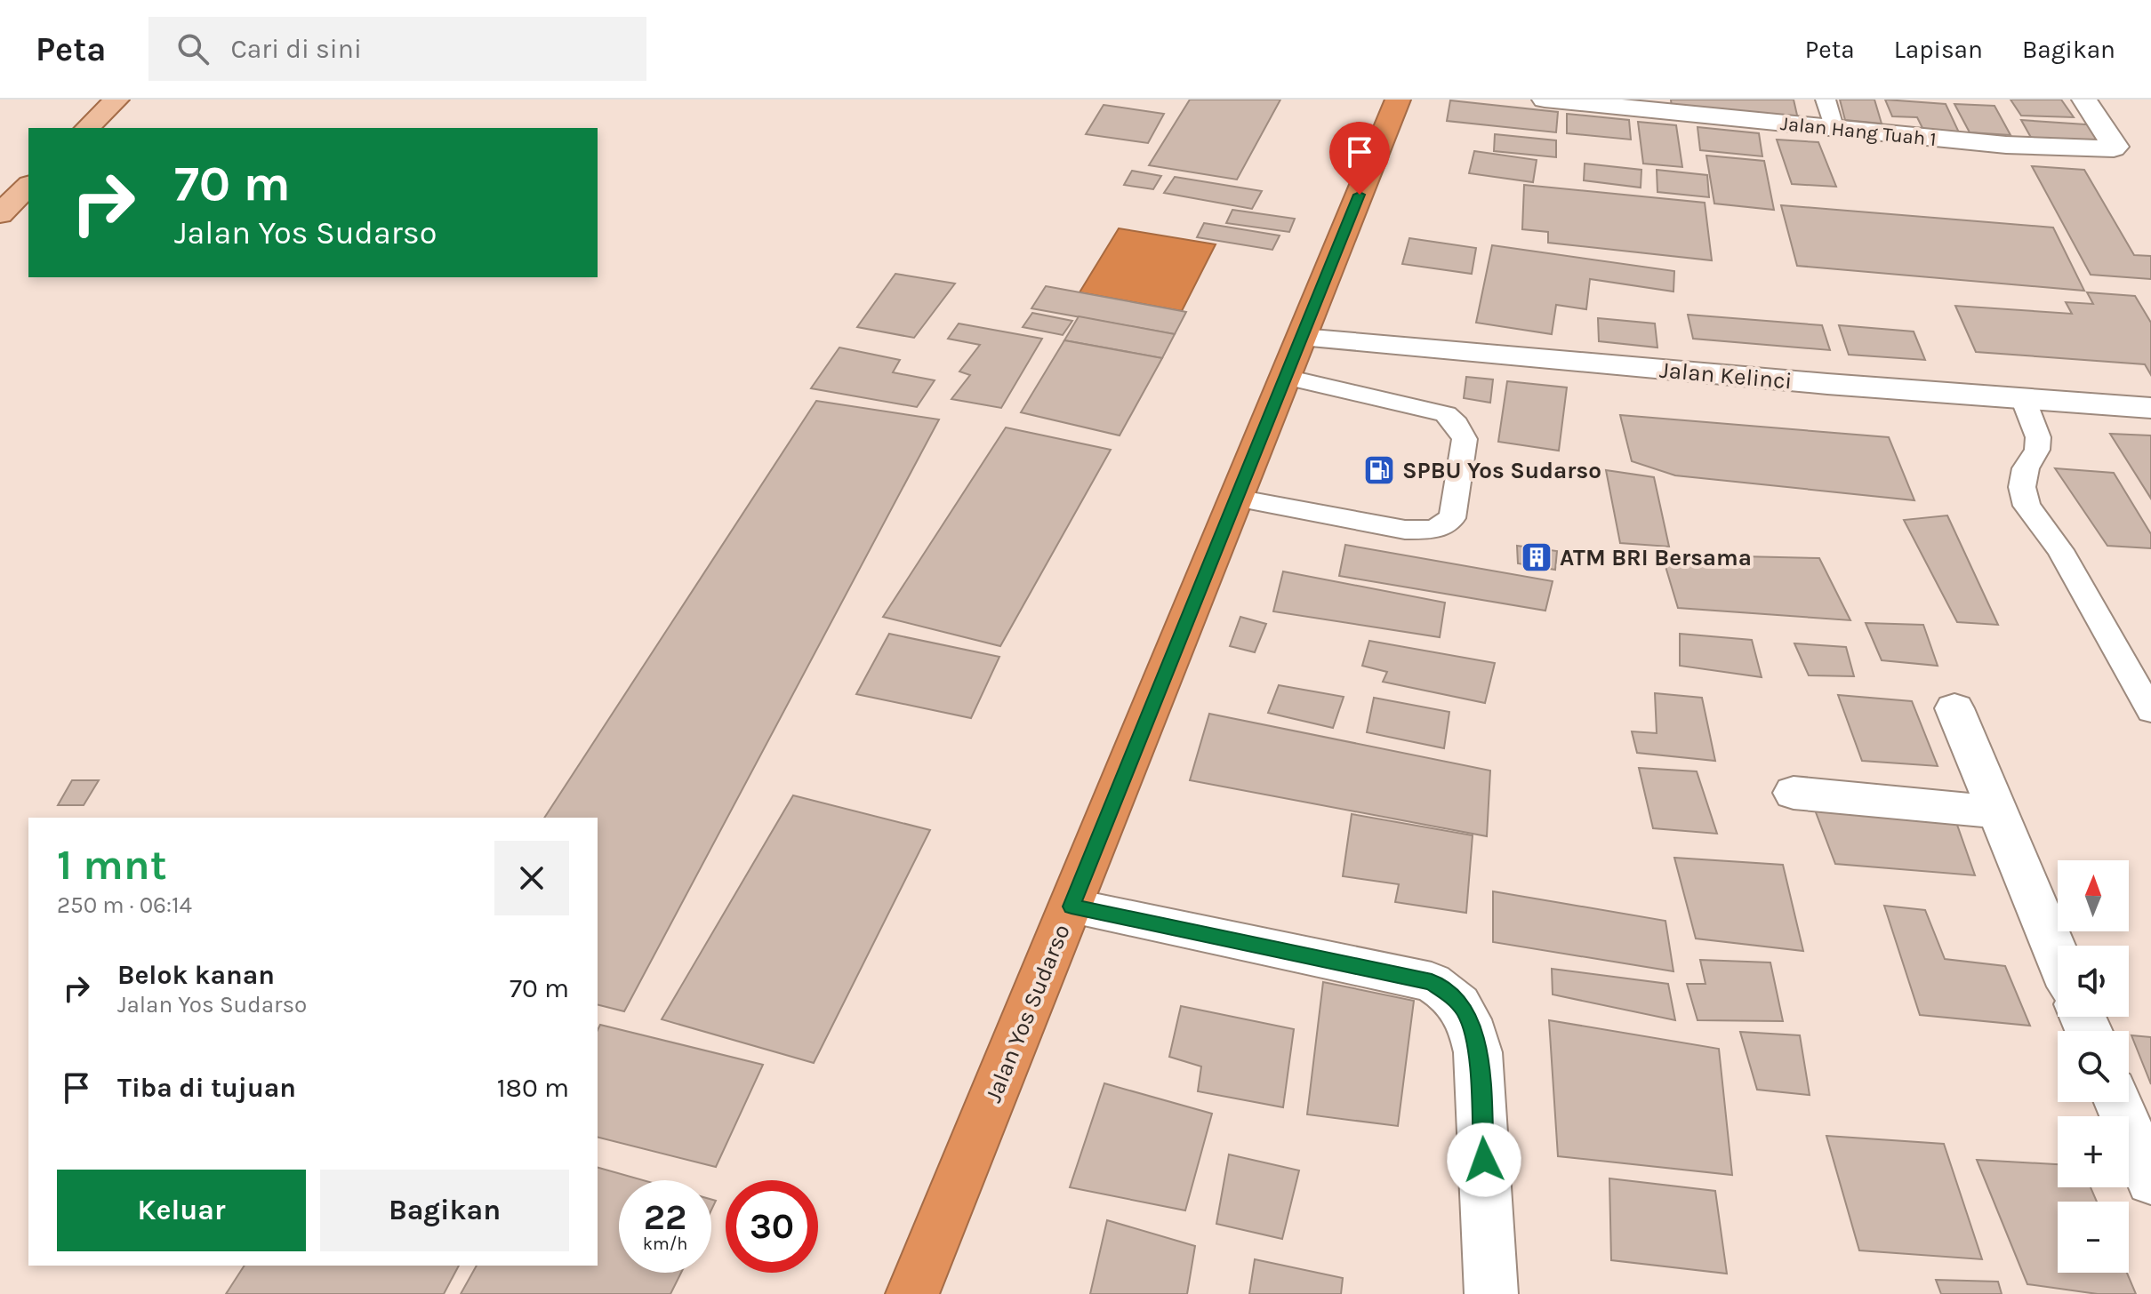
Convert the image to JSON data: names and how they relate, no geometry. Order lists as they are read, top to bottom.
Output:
{
  "streets": {
    "highway": ["Jalan Yos Sudarso"],
    "street": ["Jalan Hang Tuah 1", "Jalan Kelinci"]
  },
  "crossings": [
    ["Jalan Kelinci", "Jalan Yos Sudarso"]
  ],
  "places": {
    "fuel station": ["SPBU Yos Sudarso"],
    "building": ["ATM BRI Bersama"]
  },
  "north": "top",
  "page": {
    "header": "Peta",
    "search": "Cari di sini",
    "nav": ["Peta", "Lapisan", "Bagikan"],
    "turn": ["70 m", "Jalan Yos Sudarso"],
    "heading": ["1 mnt", "250 m · 06:14"],
    "map_buttons": ["+", "−"],
    "list": [
      {
        "name": "Belok kanan",
        "note": "Jalan Yos Sudarso",
        "value": "70 m"
      },
      {
        "name": "Tiba di tujuan",
        "value": "180 m"
      }
    ],
    "buttons": ["Keluar", "Bagikan"],
    "speed": "22 km/h",
    "limit": "30"
  }
}
